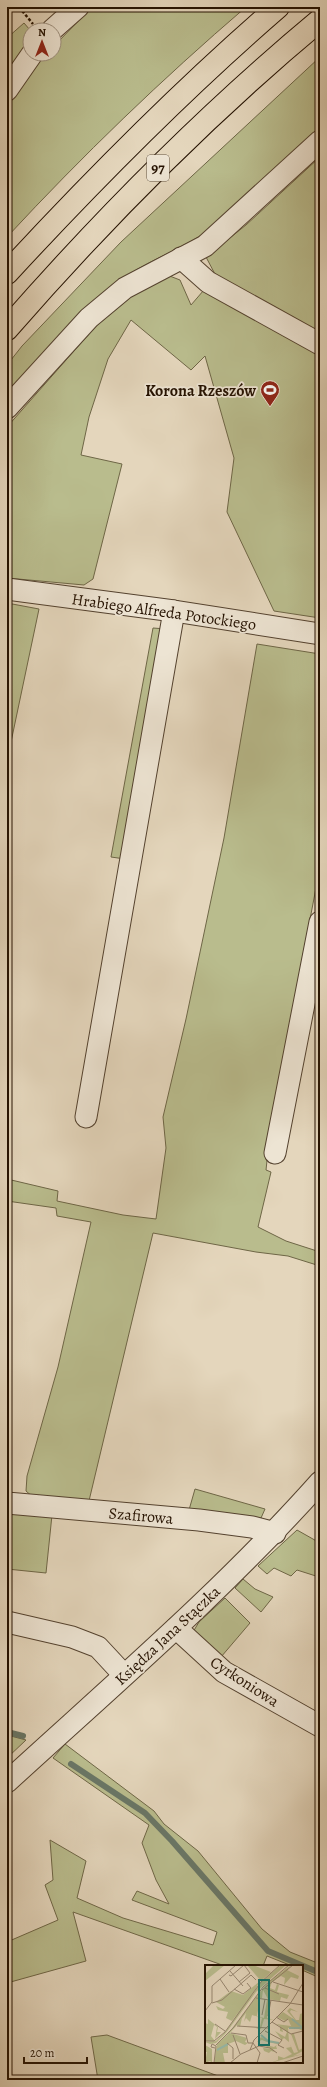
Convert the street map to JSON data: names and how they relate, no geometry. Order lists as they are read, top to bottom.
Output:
{
  "streets": {
    "main road": ["97"],
    "street": [
      "Hrabiego Alfreda Potockiego",
      "Szafirowa",
      "Księdza Jana Stączka",
      "Cyrkoniowa"
    ]
  },
  "crossings": [
    ["Szafirowa", "Księdza Jana Stączka"],
    ["Księdza Jana Stączka", "Cyrkoniowa"]
  ],
  "places": {
    "sports": ["Korona Rzeszów"]
  },
  "scale_bar": "20 m",
  "north": "top"
}
